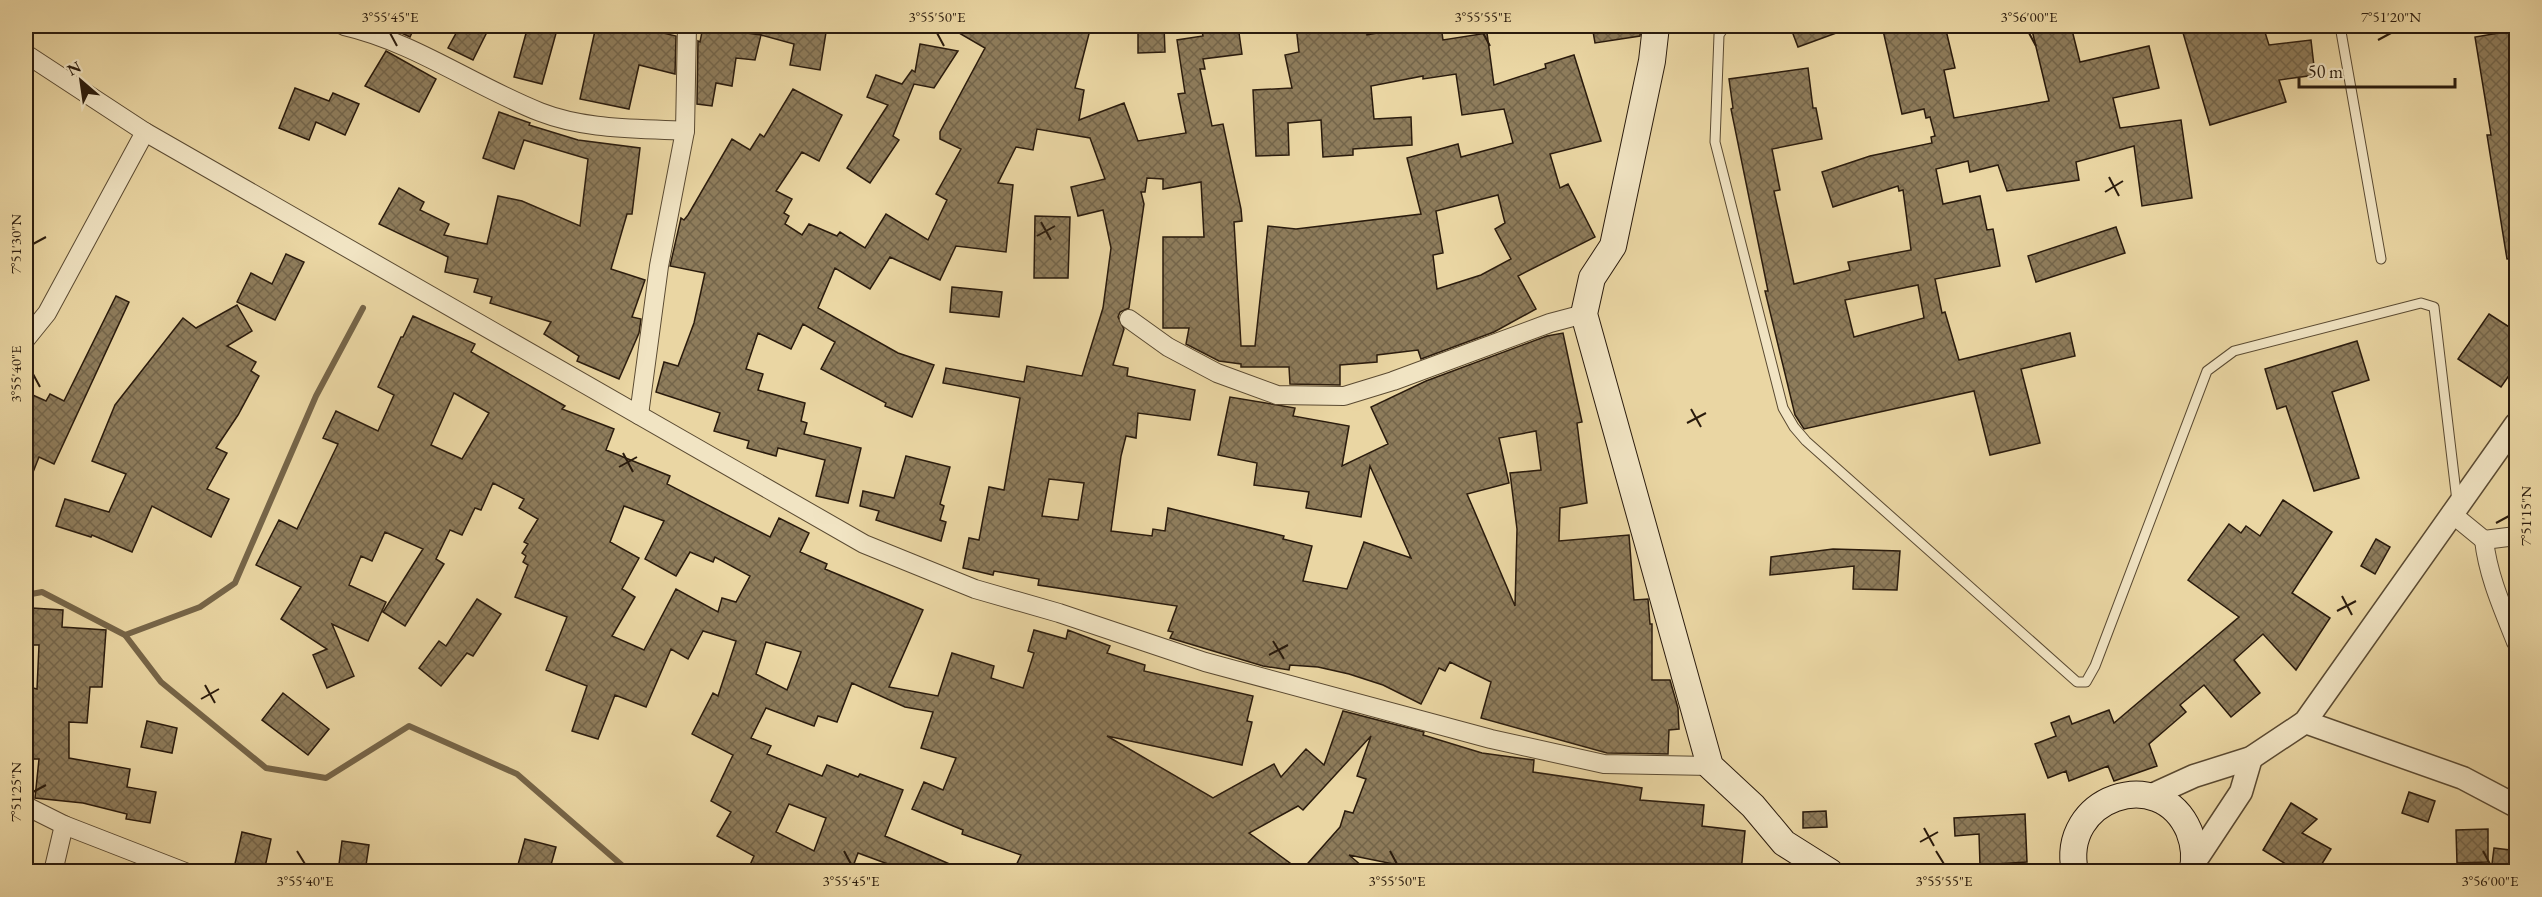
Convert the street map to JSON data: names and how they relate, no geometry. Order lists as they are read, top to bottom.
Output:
{
  "scale_bar": "50 m",
  "north": "top left",
  "coordinates": [
    "3°55'45\"E",
    "3°55'50\"E",
    "3°55'55\"E",
    "3°56'00\"E",
    "7°51'20\"N",
    "7°51'30\"N",
    "3°55'40\"E",
    "7°51'15\"N",
    "7°51'25\"N"
  ]
}
